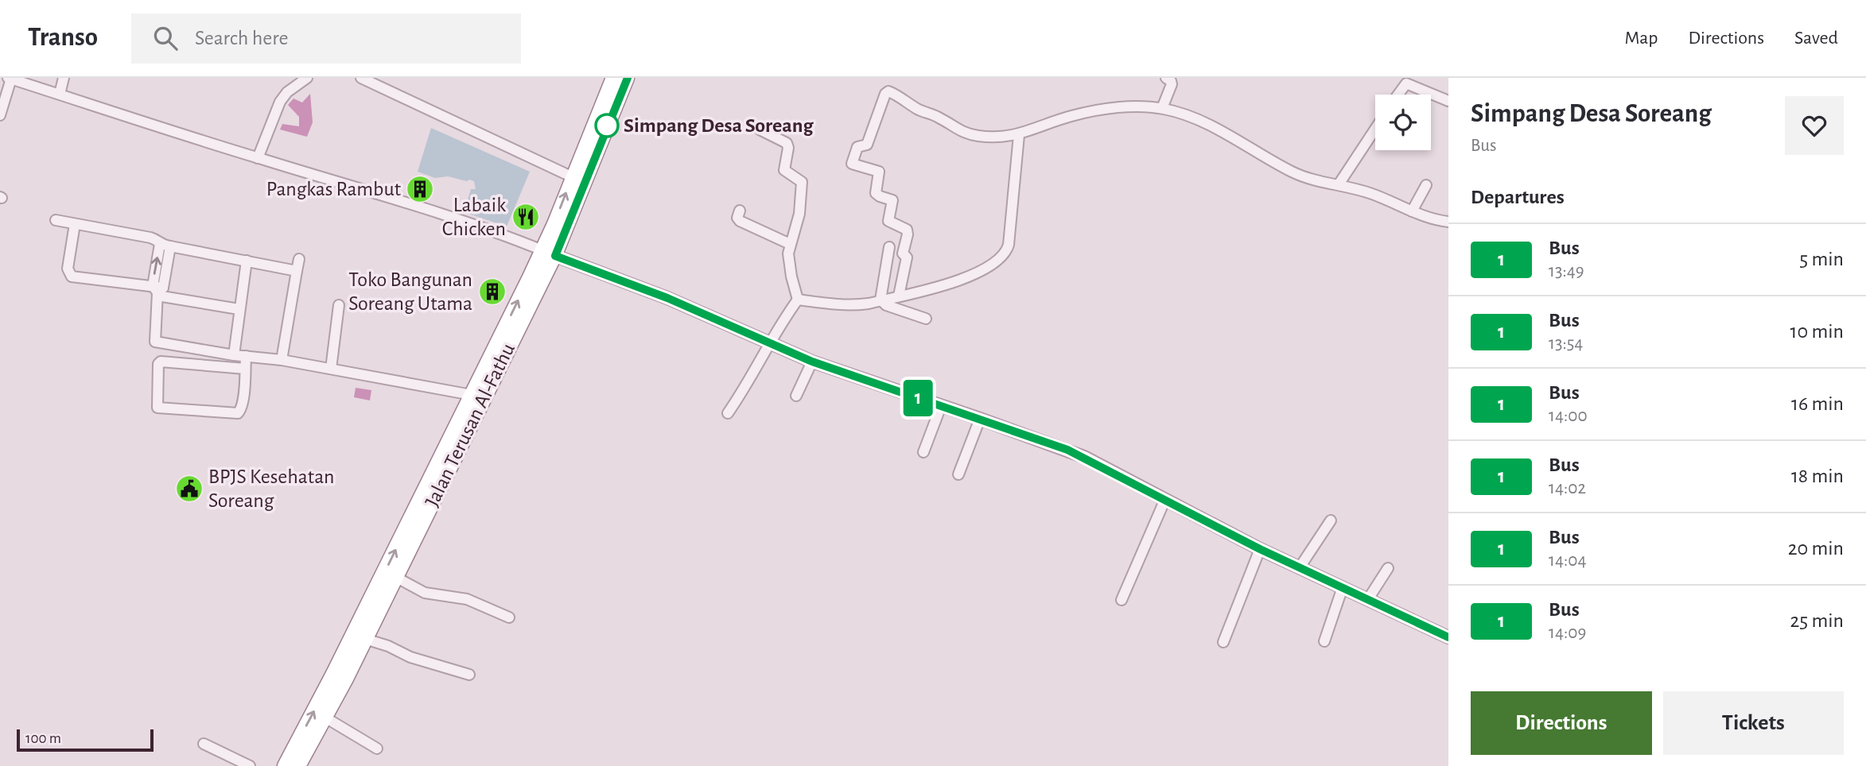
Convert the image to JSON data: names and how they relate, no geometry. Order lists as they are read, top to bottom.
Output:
{
  "streets": {
    "highway": ["Jalan Terusan Al-Fathu"]
  },
  "places": {
    "other": ["Simpang Desa Soreang"],
    "building": ["Pangkas Rambut", "Toko Bangunan Soreang Utama"],
    "restaurant": ["Labaik Chicken"],
    "public building": ["BPJS Kesehatan Soreang"]
  },
  "lines": ["bus line 1"],
  "scale_bar": "100 m",
  "page": {
    "header": "Transo",
    "search": "Search here",
    "nav": ["Map", "Directions", "Saved"],
    "on_map": "1",
    "heading": [
      ["Simpang Desa Soreang", "Bus"],
      "Departures"
    ],
    "list": [
      {
        "mark": "1",
        "name": "Bus",
        "note": "13:49",
        "value": "5 min"
      },
      {
        "mark": "1",
        "name": "Bus",
        "note": "13:54",
        "value": "10 min"
      },
      {
        "mark": "1",
        "name": "Bus",
        "note": "14:00",
        "value": "16 min"
      },
      {
        "mark": "1",
        "name": "Bus",
        "note": "14:02",
        "value": "18 min"
      },
      {
        "mark": "1",
        "name": "Bus",
        "note": "14:04",
        "value": "20 min"
      },
      {
        "mark": "1",
        "name": "Bus",
        "note": "14:09",
        "value": "25 min"
      }
    ],
    "buttons": ["Directions", "Tickets"],
    "scale": "100 m"
  }
}
